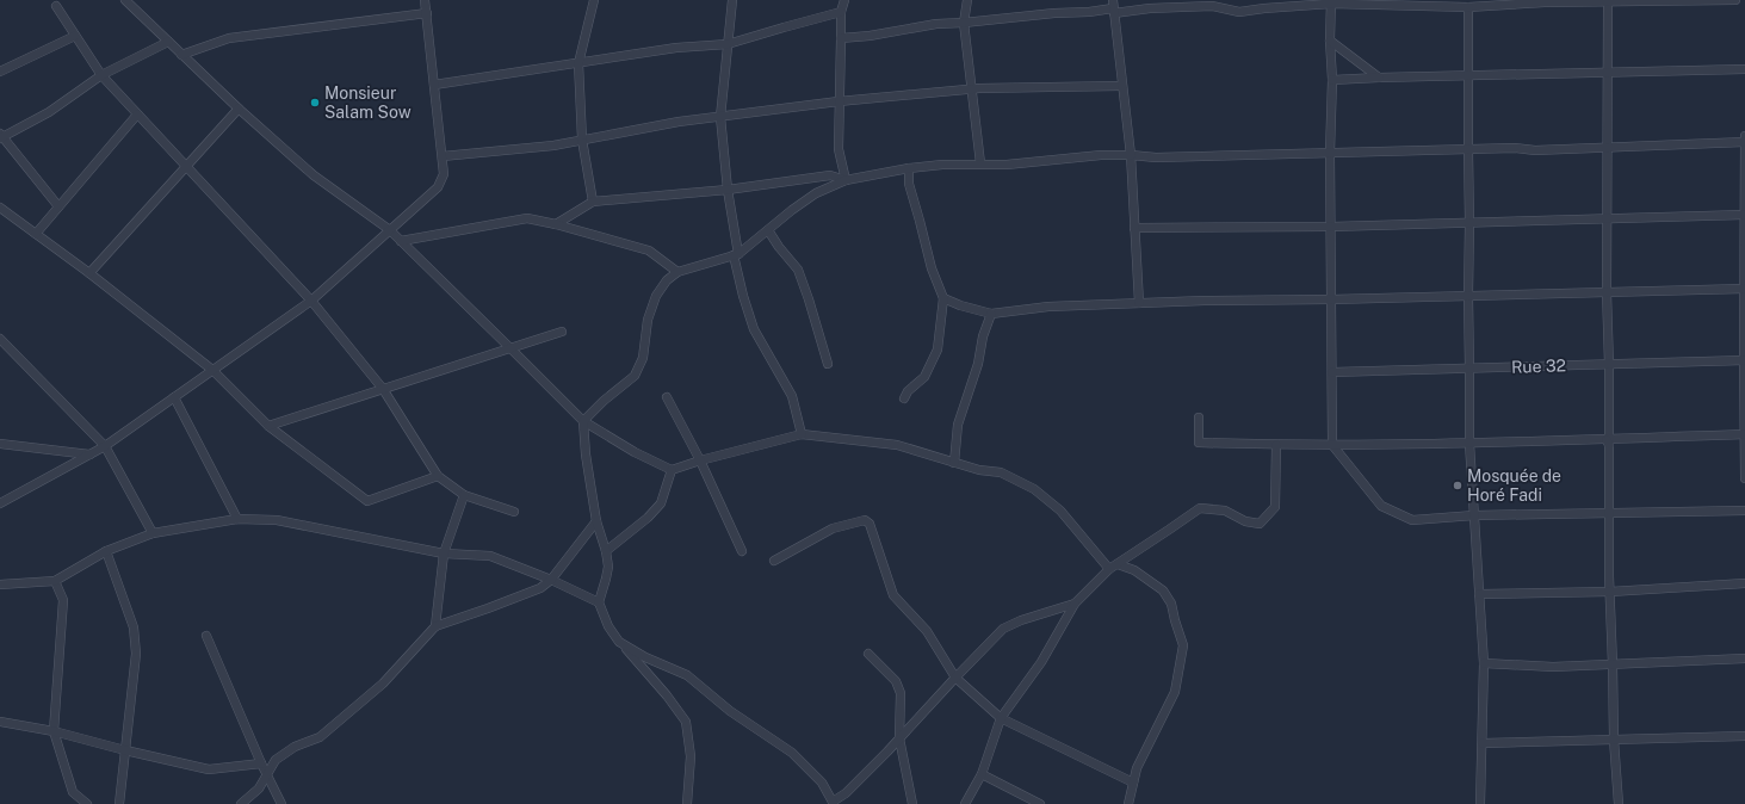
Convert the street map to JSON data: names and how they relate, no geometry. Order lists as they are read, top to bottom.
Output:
{
  "streets": {
    "street": ["Rue 32"]
  },
  "places": ["Monsieur Salam Sow", "Mosquée de Horé Fadi"]
}
